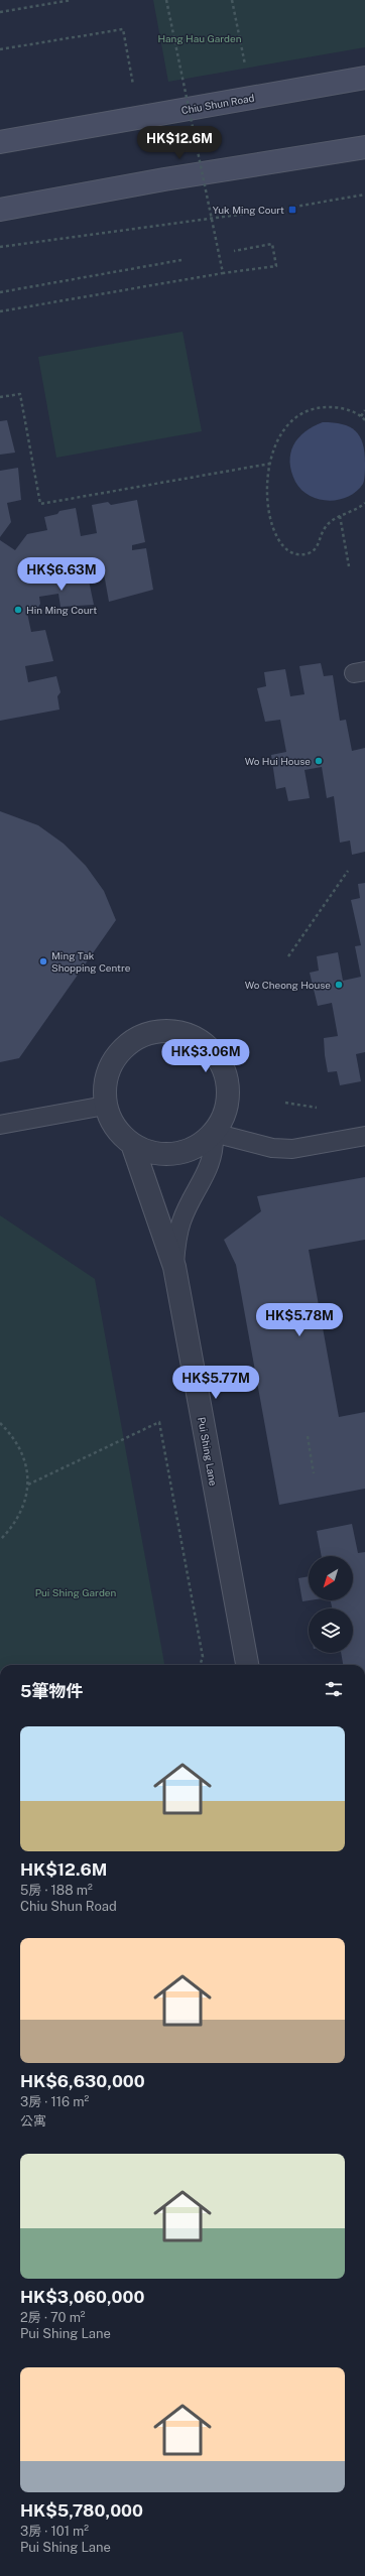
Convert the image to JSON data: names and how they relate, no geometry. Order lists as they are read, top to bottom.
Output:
{
  "streets": {
    "main road": ["Chiu Shun Road"],
    "street": ["Pui Shing Lane"]
  },
  "parks": ["Hang Hau Garden", "Pui Shing Garden"],
  "places": {
    "transit": ["Yuk Ming Court"],
    "other": [
      "Hin Ming Court",
      "Wo Hui House",
      "Ming Tak Shopping Centre",
      "Wo Cheong House"
    ]
  },
  "north": "bottom left",
  "page": {
    "price": [
      "HK$12.6M",
      "HK$6.63M",
      "HK$3.06M",
      "HK$5.78M",
      "HK$5.77M"
    ],
    "heading": "5筆物件",
    "list": [
      {
        "name": "HK$12.6M",
        "note": "5房 · 188 m² · Chiu Shun Road"
      },
      {
        "name": "HK$6,630,000",
        "note": "3房 · 116 m² · 公寓"
      },
      {
        "name": "HK$3,060,000",
        "note": "2房 · 70 m² · Pui Shing Lane"
      },
      {
        "name": "HK$5,780,000",
        "note": "3房 · 101 m² · Pui Shing Lane"
      }
    ]
  }
}
